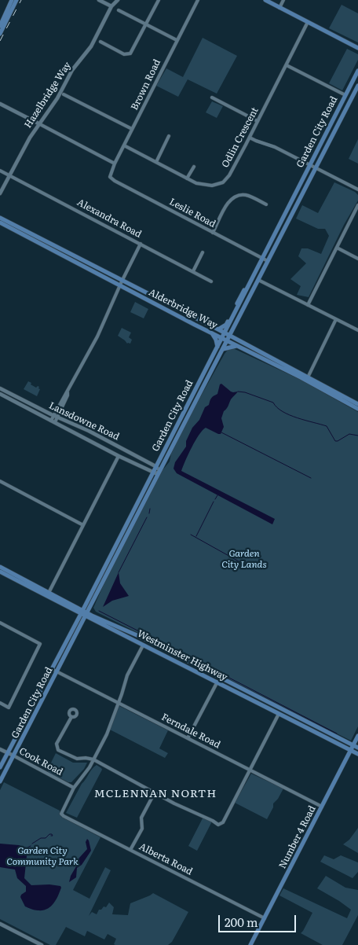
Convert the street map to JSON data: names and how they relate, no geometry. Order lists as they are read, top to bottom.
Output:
{
  "streets": {
    "main road": [
      "Garden City Road",
      "Alderbridge Way",
      "Westminster Highway",
      "Number 4 Road"
    ],
    "street": [
      "Brown Road",
      "Hazelbridge Way",
      "Odlin Crescent",
      "Leslie Road",
      "Alexandra Road",
      "Lansdowne Road",
      "Ferndale Road",
      "Cook Road",
      "Alberta Road"
    ]
  },
  "crossings": [
    ["Brown Road", "Odlin Crescent"],
    ["Brown Road", "Leslie Road"],
    ["Hazelbridge Way", "Alexandra Road"],
    ["Garden City Road", "Leslie Road"],
    ["Garden City Road", "Alderbridge Way"],
    ["Garden City Road", "Lansdowne Road"],
    ["Garden City Road", "Westminster Highway"],
    ["Garden City Road", "Ferndale Road"],
    ["Garden City Road", "Cook Road"],
    ["Westminster Highway", "Number 4 Road"],
    ["Ferndale Road", "Number 4 Road"],
    ["Cook Road", "Alberta Road"],
    ["Number 4 Road", "Alberta Road"]
  ],
  "districts": ["MCLENNAN NORTH"],
  "parks": ["Garden City Lands", "Garden City Community Park"],
  "scale_bar": "200 m"
}
